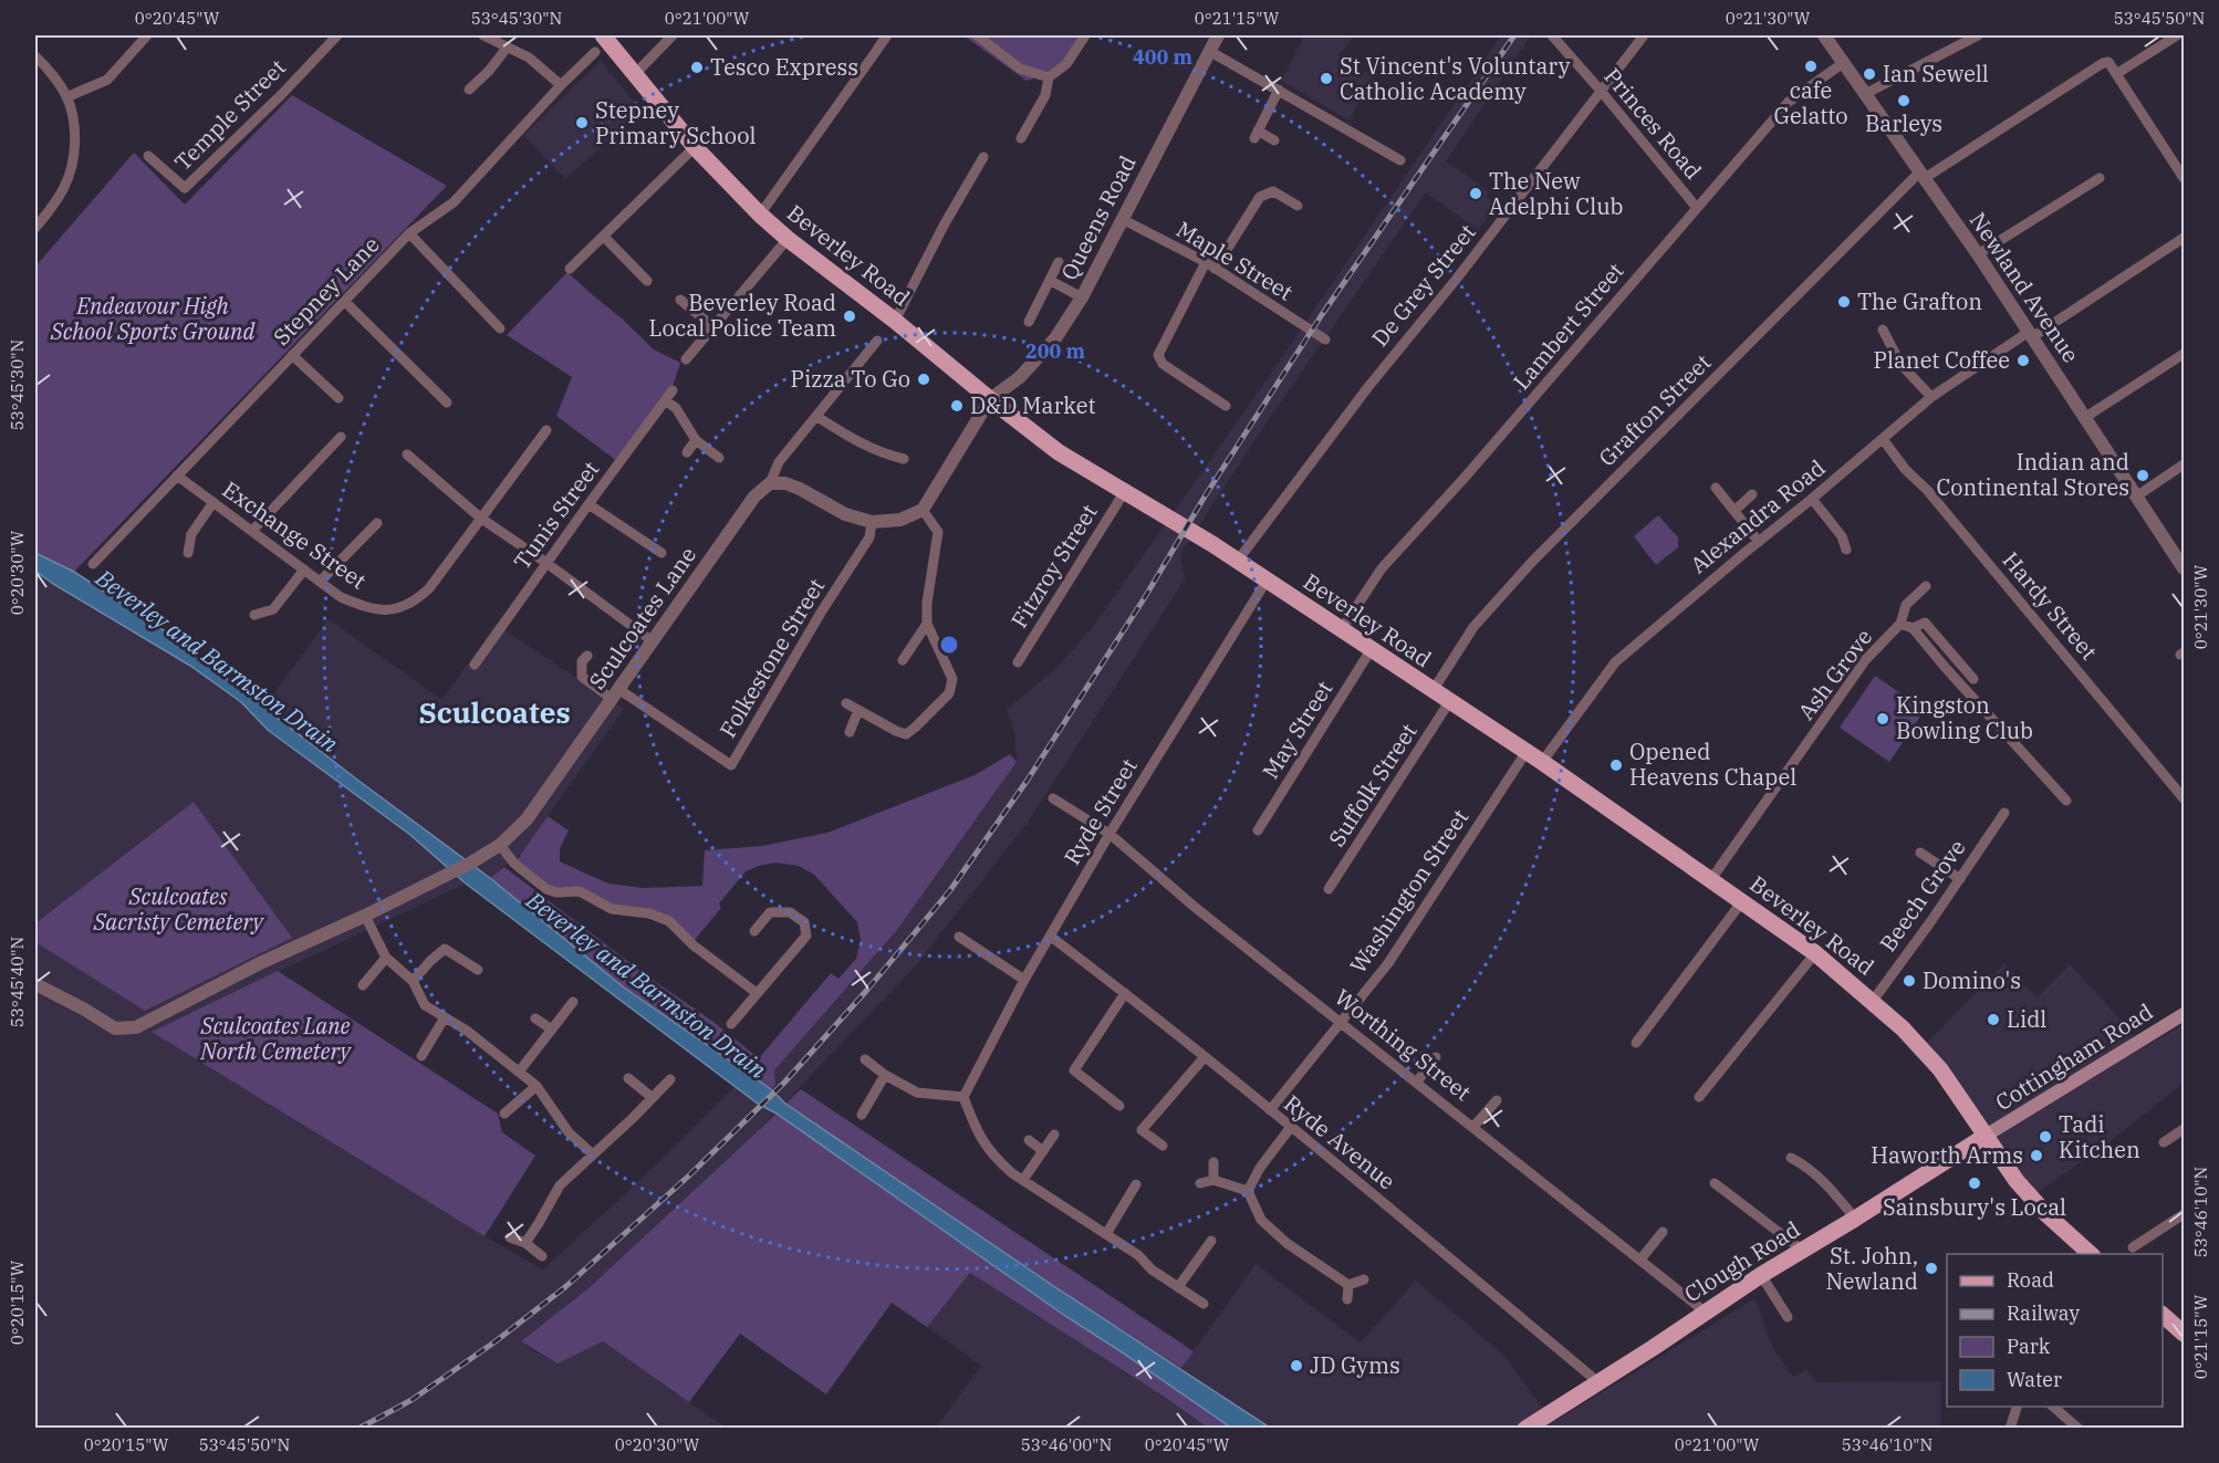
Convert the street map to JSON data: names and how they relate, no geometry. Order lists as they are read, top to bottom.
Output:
{
  "streets": {
    "main road": ["Beverley Road", "Cottingham Road", "Clough Road"],
    "street": [
      "Temple Street",
      "Princes Road",
      "Queens Road",
      "Maple Street",
      "De Grey Street",
      "Newland Avenue",
      "Stepney Lane",
      "Lambert Street",
      "Grafton Street",
      "Tunis Street",
      "Alexandra Road",
      "Exchange Street",
      "Fitzroy Street",
      "Hardy Street",
      "Sculcoates Lane",
      "Folkestone Street",
      "Ash Grove",
      "May Street",
      "Suffolk Street",
      "Ryde Street",
      "Washington Street",
      "Beech Grove",
      "Worthing Street",
      "Ryde Avenue"
    ]
  },
  "crossings": [
    ["Princes Road", "De Grey Street"],
    ["Princes Road", "Lambert Street"],
    ["Queens Road", "Beverley Road"],
    ["Queens Road", "Maple Street"],
    ["Beverley Road", "De Grey Street"],
    ["Beverley Road", "Lambert Street"],
    ["Beverley Road", "Grafton Street"],
    ["Beverley Road", "Alexandra Road"],
    ["Beverley Road", "Fitzroy Street"],
    ["Beverley Road", "Ash Grove"],
    ["Beverley Road", "May Street"],
    ["Beverley Road", "Suffolk Street"],
    ["Beverley Road", "Ryde Street"],
    ["Beverley Road", "Washington Street"],
    ["Beverley Road", "Beech Grove"],
    ["Beverley Road", "Cottingham Road"],
    ["Beverley Road", "Clough Road"],
    ["Newland Avenue", "Lambert Street"],
    ["Newland Avenue", "Grafton Street"],
    ["Newland Avenue", "Alexandra Road"],
    ["Stepney Lane", "Exchange Street"],
    ["Alexandra Road", "Hardy Street"],
    ["Sculcoates Lane", "Folkestone Street"],
    ["Ryde Street", "Worthing Street"],
    ["Ryde Street", "Ryde Avenue"],
    ["Washington Street", "Worthing Street"],
    ["Washington Street", "Ryde Avenue"],
    ["Worthing Street", "Clough Road"],
    ["Cottingham Road", "Clough Road"],
    ["Ryde Avenue", "Clough Road"]
  ],
  "districts": ["Sculcoates"],
  "water": ["Beverley and Barmston Drain"],
  "parks": ["Endeavour High School Sports Ground", "Sculcoates Sacristy Cemetery", "Sculcoates Lane North Cemetery"],
  "places": [
    "cafe Gelatto",
    "Tesco Express",
    "Ian Sewell",
    "St Vincent's Voluntary Catholic Academy",
    "Barleys",
    "Stepney Primary School",
    "The New Adelphi Club",
    "The Grafton",
    "Beverley Road Local Police Team",
    "Planet Coffee",
    "Pizza To Go",
    "D&D Market",
    "Indian and Continental Stores",
    "Kingston Bowling Club",
    "Opened Heavens Chapel",
    "Domino's",
    "Lidl",
    "Tadi Kitchen",
    "Haworth Arms",
    "Sainsbury's Local",
    "St. John, Newland",
    "JD Gyms"
  ],
  "legend": [
    "Road",
    "Railway",
    "Park",
    "Water"
  ],
  "coordinates": [
    "0°20'45\"W",
    "53°45'30\"N",
    "0°21'00\"W",
    "0°21'15\"W",
    "0°21'30\"W",
    "53°45'50\"N",
    "0°20'30\"W",
    "53°45'40\"N",
    "53°46'10\"N",
    "0°20'15\"W",
    "53°46'00\"N"
  ],
  "rings": ["400 m", "200 m"]
}
